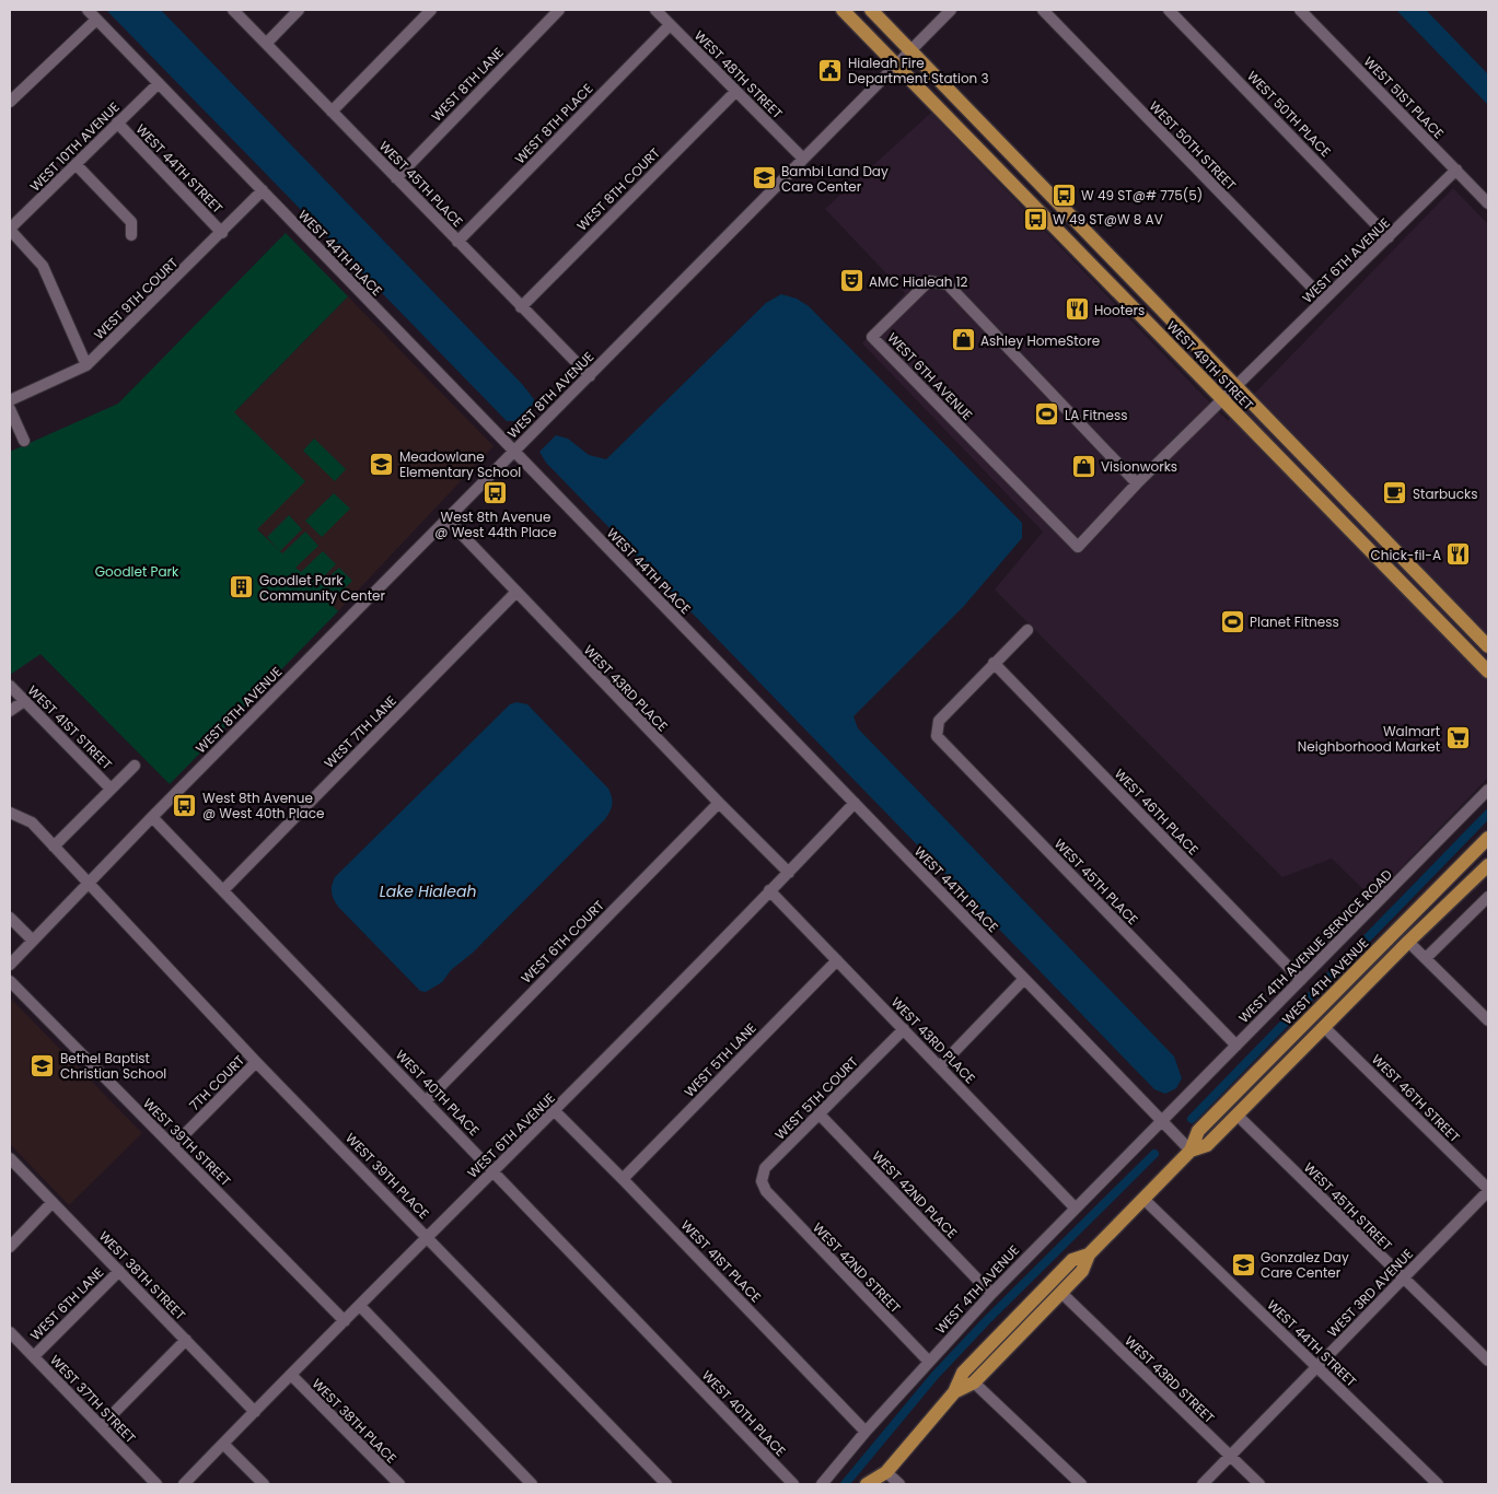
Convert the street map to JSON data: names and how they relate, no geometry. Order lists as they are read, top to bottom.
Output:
{
  "streets": {
    "main road": ["WEST 49TH STREET", "WEST 4TH AVENUE"],
    "street": [
      "WEST 48TH STREET",
      "WEST 8TH LANE",
      "WEST 51ST PLACE",
      "WEST 50TH PLACE",
      "WEST 8TH PLACE",
      "WEST 50TH STREET",
      "WEST 10TH AVENUE",
      "WEST 44TH STREET",
      "WEST 45TH PLACE",
      "WEST 8TH COURT",
      "WEST 44TH PLACE",
      "WEST 6TH AVENUE",
      "WEST 9TH COURT",
      "WEST 8TH AVENUE",
      "WEST 43RD PLACE",
      "WEST 41ST STREET",
      "WEST 7TH LANE",
      "WEST 46TH PLACE",
      "WEST 6TH COURT",
      "WEST 4TH AVENUE SERVICE ROAD",
      "WEST 5TH LANE",
      "7TH COURT",
      "WEST 40TH PLACE",
      "WEST 5TH COURT",
      "WEST 46TH STREET",
      "WEST 39TH STREET",
      "WEST 39TH PLACE",
      "WEST 42ND PLACE",
      "WEST 45TH STREET",
      "WEST 41ST PLACE",
      "WEST 42ND STREET",
      "WEST 38TH STREET",
      "WEST 3RD AVENUE",
      "WEST 6TH LANE",
      "WEST 43RD STREET",
      "WEST 37TH STREET",
      "WEST 38TH PLACE"
    ]
  },
  "crossings": [
    ["WEST 48TH STREET", "WEST 8TH PLACE"],
    ["WEST 48TH STREET", "WEST 8TH COURT"],
    ["WEST 48TH STREET", "WEST 8TH AVENUE"],
    ["WEST 8TH LANE", "WEST 45TH PLACE"],
    ["WEST 51ST PLACE", "WEST 6TH AVENUE"],
    ["WEST 50TH PLACE", "WEST 6TH AVENUE"],
    ["WEST 8TH PLACE", "WEST 45TH PLACE"],
    ["WEST 50TH STREET", "WEST 6TH AVENUE"],
    ["WEST 10TH AVENUE", "WEST 44TH STREET"],
    ["WEST 10TH AVENUE", "WEST 44TH PLACE"],
    ["WEST 44TH STREET", "WEST 9TH COURT"],
    ["WEST 44TH STREET", "WEST 4TH AVENUE"],
    ["WEST 44TH STREET", "WEST 3RD AVENUE"],
    ["WEST 45TH PLACE", "WEST 8TH COURT"],
    ["WEST 45TH PLACE", "WEST 8TH AVENUE"],
    ["WEST 45TH PLACE", "WEST 46TH PLACE"],
    ["WEST 45TH PLACE", "WEST 4TH AVENUE SERVICE ROAD"],
    ["WEST 44TH PLACE", "WEST 6TH AVENUE"],
    ["WEST 44TH PLACE", "WEST 9TH COURT"],
    ["WEST 44TH PLACE", "WEST 8TH AVENUE"],
    ["WEST 44TH PLACE", "WEST 4TH AVENUE SERVICE ROAD"],
    ["WEST 44TH PLACE", "WEST 4TH AVENUE"],
    ["WEST 6TH AVENUE", "WEST 49TH STREET"],
    ["WEST 6TH AVENUE", "WEST 43RD PLACE"],
    ["WEST 6TH AVENUE", "WEST 40TH PLACE"],
    ["WEST 6TH AVENUE", "WEST 39TH STREET"],
    ["WEST 6TH AVENUE", "WEST 39TH PLACE"],
    ["WEST 6TH AVENUE", "WEST 41ST PLACE"],
    ["WEST 6TH AVENUE", "WEST 38TH STREET"],
    ["WEST 6TH AVENUE", "WEST 38TH PLACE"],
    ["WEST 49TH STREET", "WEST 8TH AVENUE"],
    ["WEST 8TH AVENUE", "WEST 43RD PLACE"],
    ["WEST 8TH AVENUE", "WEST 40TH PLACE"],
    ["WEST 8TH AVENUE", "WEST 39TH PLACE"],
    ["WEST 43RD PLACE", "WEST 7TH LANE"],
    ["WEST 43RD PLACE", "WEST 6TH COURT"],
    ["WEST 43RD PLACE", "WEST 4TH AVENUE"],
    ["WEST 43RD PLACE", "WEST 5TH LANE"],
    ["WEST 43RD PLACE", "WEST 5TH COURT"],
    ["WEST 7TH LANE", "WEST 40TH PLACE"],
    ["WEST 46TH PLACE", "WEST 4TH AVENUE SERVICE ROAD"],
    ["WEST 6TH COURT", "WEST 40TH PLACE"],
    ["WEST 4TH AVENUE SERVICE ROAD", "WEST 4TH AVENUE"],
    ["WEST 4TH AVENUE", "WEST 46TH STREET"],
    ["WEST 4TH AVENUE", "WEST 42ND PLACE"],
    ["WEST 4TH AVENUE", "WEST 45TH STREET"],
    ["WEST 4TH AVENUE", "WEST 41ST PLACE"],
    ["WEST 4TH AVENUE", "WEST 42ND STREET"],
    ["WEST 4TH AVENUE", "WEST 43RD STREET"],
    ["WEST 5TH LANE", "WEST 41ST PLACE"],
    ["7TH COURT", "WEST 39TH STREET"],
    ["7TH COURT", "WEST 39TH PLACE"],
    ["WEST 5TH COURT", "WEST 42ND PLACE"],
    ["WEST 5TH COURT", "WEST 42ND STREET"],
    ["WEST 46TH STREET", "WEST 3RD AVENUE"],
    ["WEST 45TH STREET", "WEST 3RD AVENUE"],
    ["WEST 38TH STREET", "WEST 6TH LANE"],
    ["WEST 3RD AVENUE", "WEST 43RD STREET"],
    ["WEST 6TH LANE", "WEST 37TH STREET"]
  ],
  "water": ["Lake Hialeah"],
  "parks": ["Goodlet Park"],
  "places": {
    "public building": ["Hialeah Fire Department Station 3"],
    "school or university": [
      "Bambi Land Day Care Center",
      "Meadowlane Elementary School",
      "Bethel Baptist Christian School",
      "Gonzalez Day Care Center"
    ],
    "bus stop": [
      "W 49 ST@# 775(5)",
      "W 49 ST@W 8 AV",
      "West 8th Avenue @ West 44th Place",
      "West 8th Avenue @ West 40th Place"
    ],
    "theatre": ["AMC Hialeah 12"],
    "restaurant": ["Hooters", "Chick-fil-A"],
    "shop": ["Ashley HomeStore", "Visionworks"],
    "sports": ["LA Fitness", "Planet Fitness"],
    "cafe": ["Starbucks"],
    "building": ["Goodlet Park Community Center"],
    "supermarket": ["Walmart Neighborhood Market"]
  }
}
